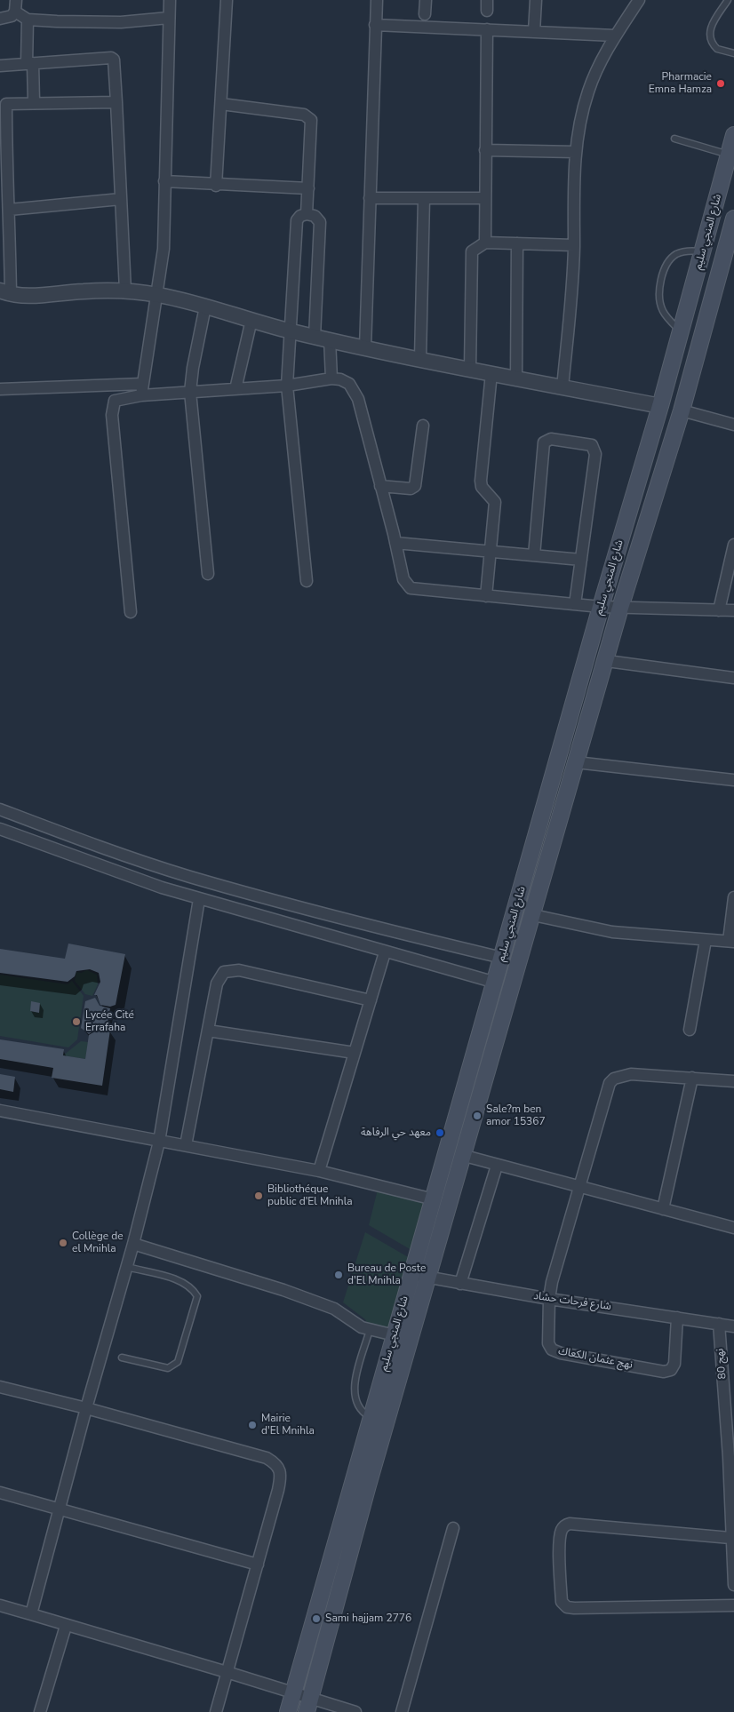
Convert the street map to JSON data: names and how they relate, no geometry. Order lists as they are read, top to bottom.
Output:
{
  "streets": {
    "main road": ["شارع المنجي سليم"],
    "street": ["شارع فرحات حشاد", "نهج عثمان الكعاك", "نهج 80"]
  },
  "crossings": [
    ["شارع المنجي سليم", "شارع فرحات حشاد"],
    ["شارع فرحات حشاد", "نهج عثمان الكعاك"],
    ["شارع فرحات حشاد", "نهج 80"]
  ],
  "places": [
    "Pharmacie Emna Hamza",
    "Lycée Cité Errafaha",
    "Sale?m ben amor 15367",
    "معهد حي الرفاهة",
    "Bibliothéque public d'El Mnihla",
    "Collège de el Mnihla",
    "Bureau de Poste d'El Mnihla",
    "Mairie d'El Mnihla",
    "Sami hajjam 2776"
  ]
}
